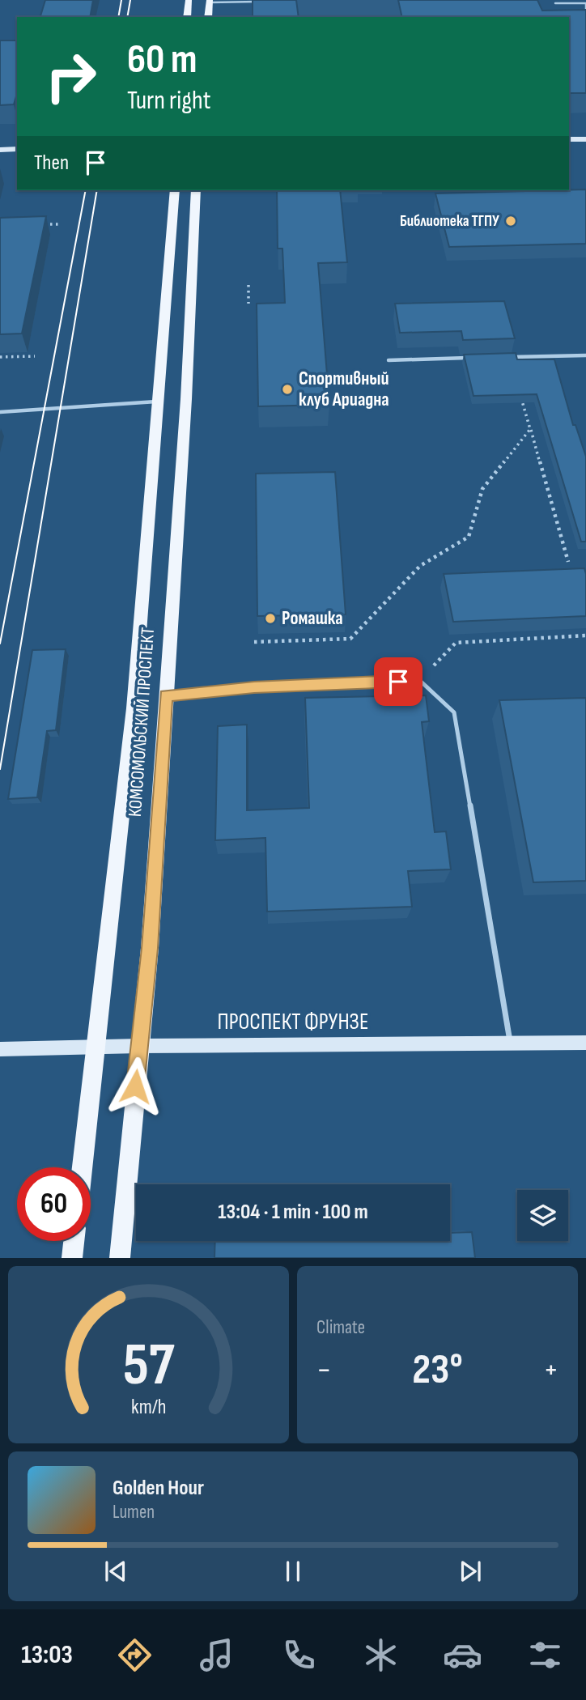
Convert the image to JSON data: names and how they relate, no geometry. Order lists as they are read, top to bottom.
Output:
{
  "streets": {
    "main road": ["КОМСОМОЛЬСКИЙ ПРОСПЕКТ", "ПРОСПЕКТ ФРУНЗЕ"]
  },
  "crossings": [
    ["КОМСОМОЛЬСКИЙ ПРОСПЕКТ", "ПРОСПЕКТ ФРУНЗЕ"]
  ],
  "places": ["Библиотека ТГПУ", "Спортивный клуб Ариадна", "Ромашка"],
  "page": {
    "turn": ["60 m", "Turn right"],
    "then": "Then",
    "limit": "60",
    "trip": "13:04 · 1 min · 100 m",
    "tile": "Climate",
    "heat": ["−", "23°", "+"],
    "song": ["Golden Hour", "Lumen"],
    "tabs": "13:03",
    "gauge": ["57", "km/h"]
  }
}
